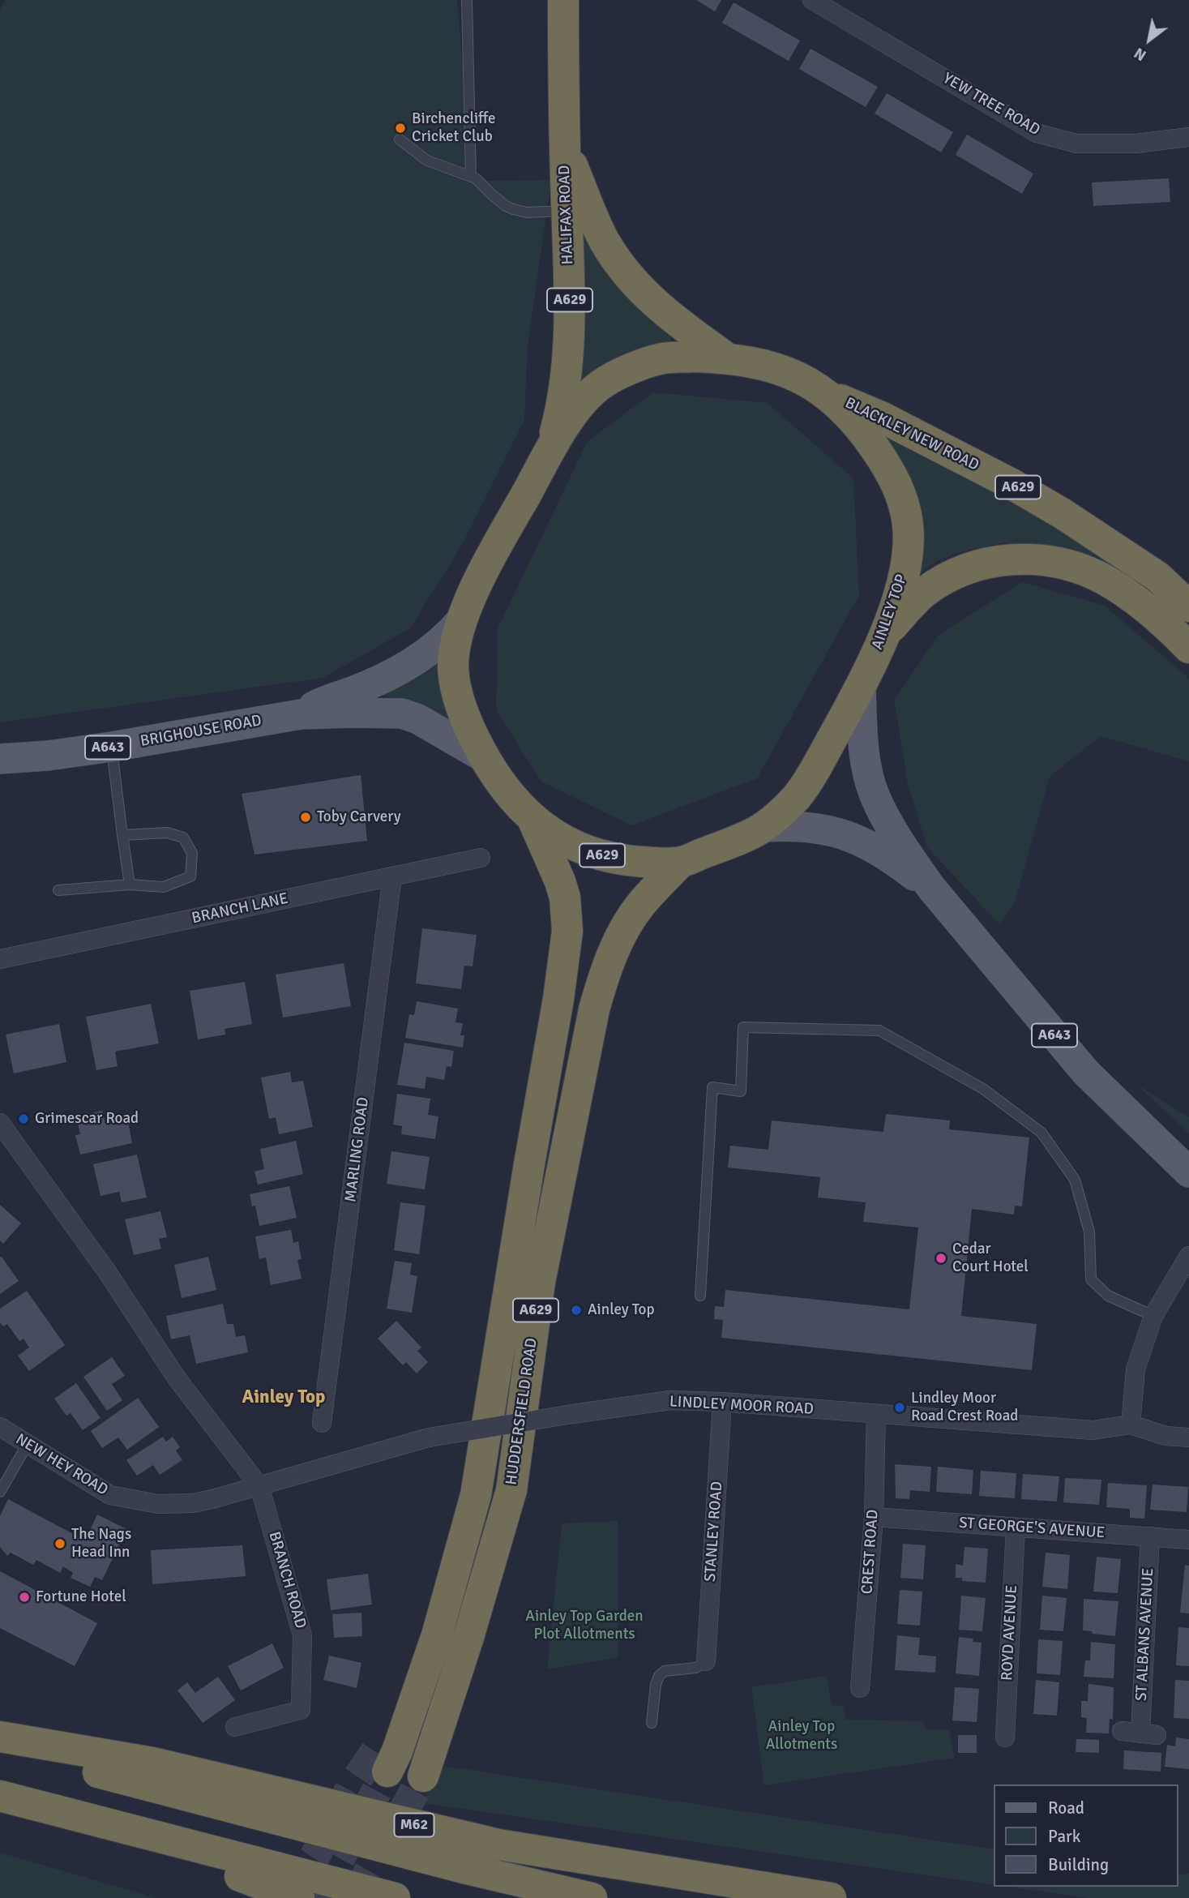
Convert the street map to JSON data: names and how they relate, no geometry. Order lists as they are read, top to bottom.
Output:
{
  "streets": {
    "highway": [
      "HALIFAX ROAD",
      "A629",
      "BLACKLEY NEW ROAD",
      "AINLEY TOP",
      "HUDDERSFIELD ROAD",
      "M62"
    ],
    "main road": ["BRIGHOUSE ROAD", "A643"],
    "street": [
      "YEW TREE ROAD",
      "BRANCH LANE",
      "MARLING ROAD",
      "LINDLEY MOOR ROAD",
      "NEW HEY ROAD",
      "ST GEORGE'S AVENUE",
      "STANLEY ROAD",
      "CREST ROAD",
      "BRANCH ROAD",
      "ROYD AVENUE",
      "ST ALBANS AVENUE"
    ]
  },
  "crossings": [
    ["HALIFAX ROAD", "AINLEY TOP"],
    ["A629", "AINLEY TOP"],
    ["BLACKLEY NEW ROAD", "AINLEY TOP"],
    ["AINLEY TOP", "A643"],
    ["AINLEY TOP", "HUDDERSFIELD ROAD"],
    ["BRIGHOUSE ROAD", "A643"],
    ["BRANCH LANE", "MARLING ROAD"],
    ["LINDLEY MOOR ROAD", "NEW HEY ROAD"],
    ["LINDLEY MOOR ROAD", "STANLEY ROAD"],
    ["LINDLEY MOOR ROAD", "CREST ROAD"],
    ["LINDLEY MOOR ROAD", "BRANCH ROAD"],
    ["NEW HEY ROAD", "BRANCH ROAD"],
    ["ST GEORGE'S AVENUE", "CREST ROAD"],
    ["ST GEORGE'S AVENUE", "ROYD AVENUE"],
    ["ST GEORGE'S AVENUE", "ST ALBANS AVENUE"]
  ],
  "districts": ["Ainley Top"],
  "parks": ["Ainley Top Garden Plot Allotments", "Ainley Top Allotments"],
  "places": [
    "Birchencliffe Cricket Club",
    "Toby Carvery",
    "Grimescar Road",
    "Cedar Court Hotel",
    "Ainley Top",
    "Lindley Moor Road Crest Road",
    "The Nags Head Inn",
    "Fortune Hotel"
  ],
  "legend": ["Road", "Park", "Building"],
  "north": "bottom left"
}
